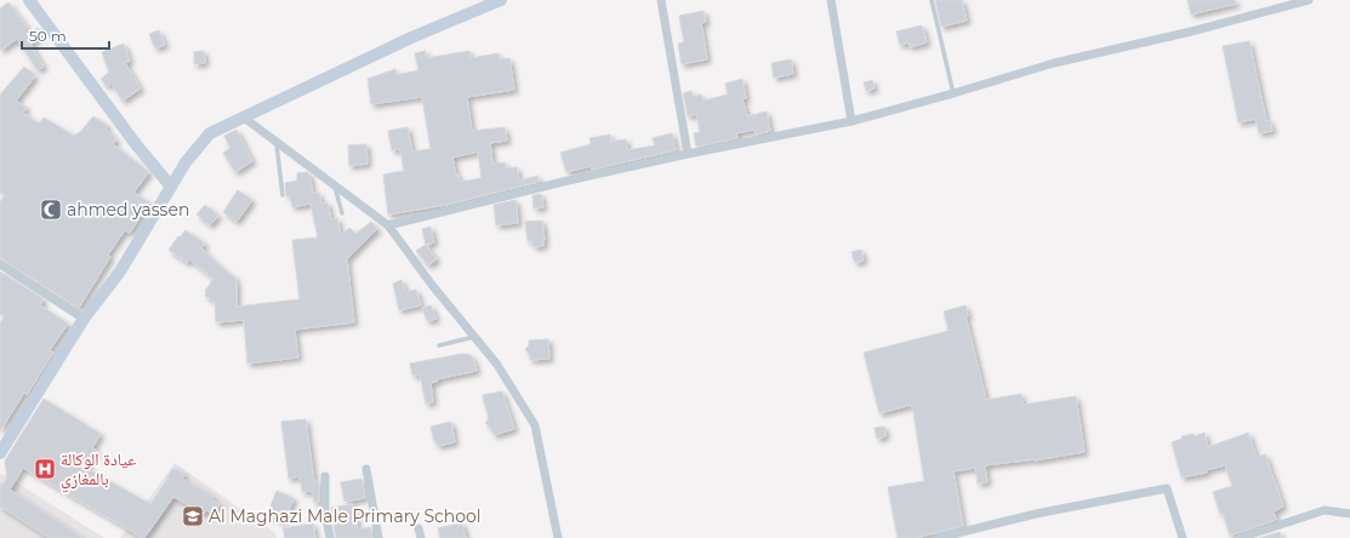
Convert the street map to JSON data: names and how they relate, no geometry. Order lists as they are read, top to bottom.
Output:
{
  "places": {
    "mosque": ["ahmed yassen"],
    "hospital": ["عيادة الوكالة بالمغازي"],
    "school or university": ["Al Maghazi Male Primary School"]
  },
  "scale_bar": "50 m"
}
